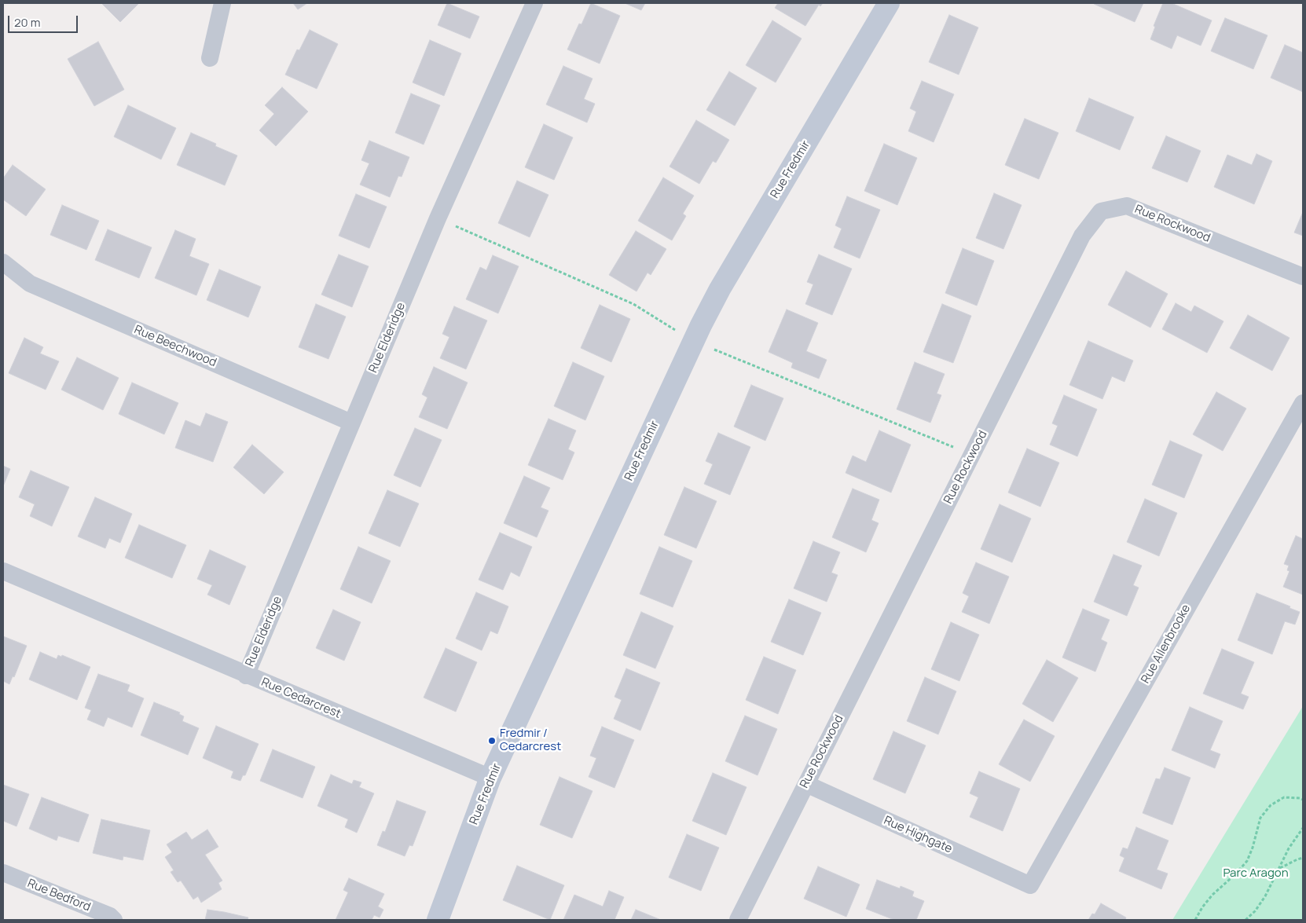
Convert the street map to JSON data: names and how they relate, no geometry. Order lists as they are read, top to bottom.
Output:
{
  "streets": {
    "street": [
      "Rue Fredmir",
      "Rue Rockwood",
      "Rue Elderidge",
      "Rue Beechwood",
      "Rue Allenbrooke",
      "Rue Cedarcrest",
      "Rue Highgate",
      "Rue Bedford"
    ]
  },
  "crossings": [
    ["Rue Fredmir", "Rue Cedarcrest"],
    ["Rue Rockwood", "Rue Highgate"],
    ["Rue Elderidge", "Rue Beechwood"],
    ["Rue Elderidge", "Rue Cedarcrest"],
    ["Rue Allenbrooke", "Rue Highgate"]
  ],
  "parks": ["Parc Aragon"],
  "places": ["Fredmir / Cedarcrest"],
  "scale_bar": "20 m"
}
